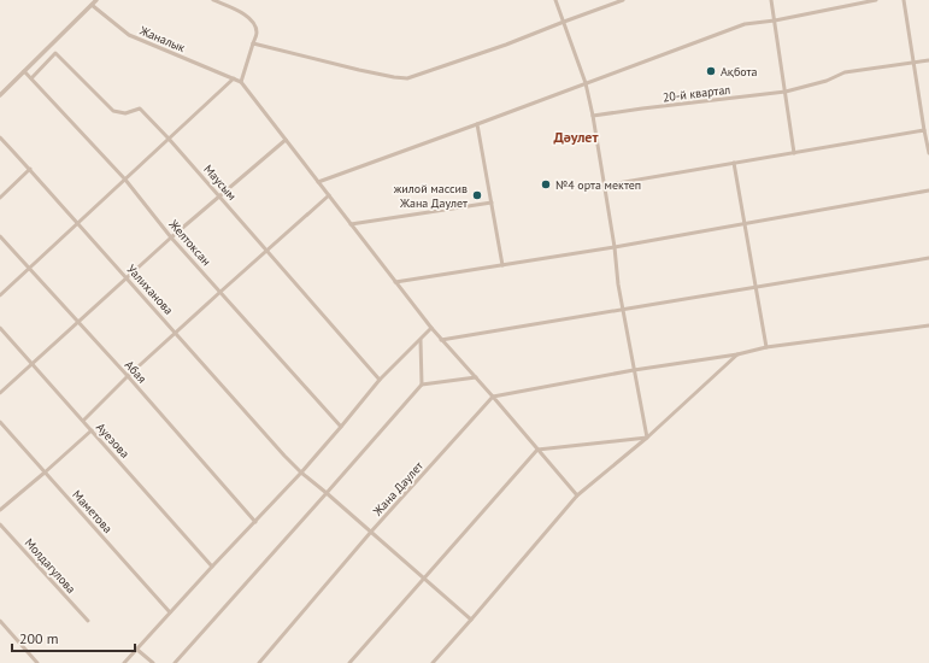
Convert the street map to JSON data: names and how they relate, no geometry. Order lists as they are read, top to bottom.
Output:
{
  "streets": {
    "street": [
      "Жаналык",
      "20-й квартал",
      "Маусым",
      "Желтоксан",
      "Уалиханова",
      "Абая",
      "Ауезова",
      "Жана Даулет",
      "Маметова",
      "Молдагулова"
    ]
  },
  "crossings": [
    ["Маусым", "Желтоксан"],
    ["Уалиханова", "Жана Даулет"]
  ],
  "districts": ["Дәулет"],
  "places": ["Ақбота", "№4 орта мектеп", "жилой массив Жана Даулет"],
  "scale_bar": "200 m"
}
